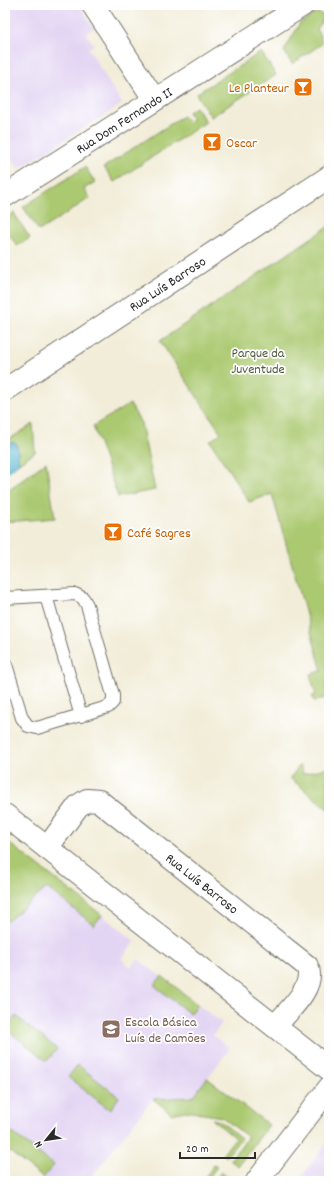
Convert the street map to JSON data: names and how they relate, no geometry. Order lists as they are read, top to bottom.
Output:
{
  "streets": {
    "street": ["Rua Dom Fernando II", "Rua Luís Barroso"]
  },
  "parks": ["Parque da Juventude"],
  "places": {
    "bar": ["Le Planteur", "Oscar", "Café Sagres"],
    "school or university": ["Escola Básica Luís de Camões"]
  },
  "scale_bar": "20 m",
  "north": "bottom left"
}
